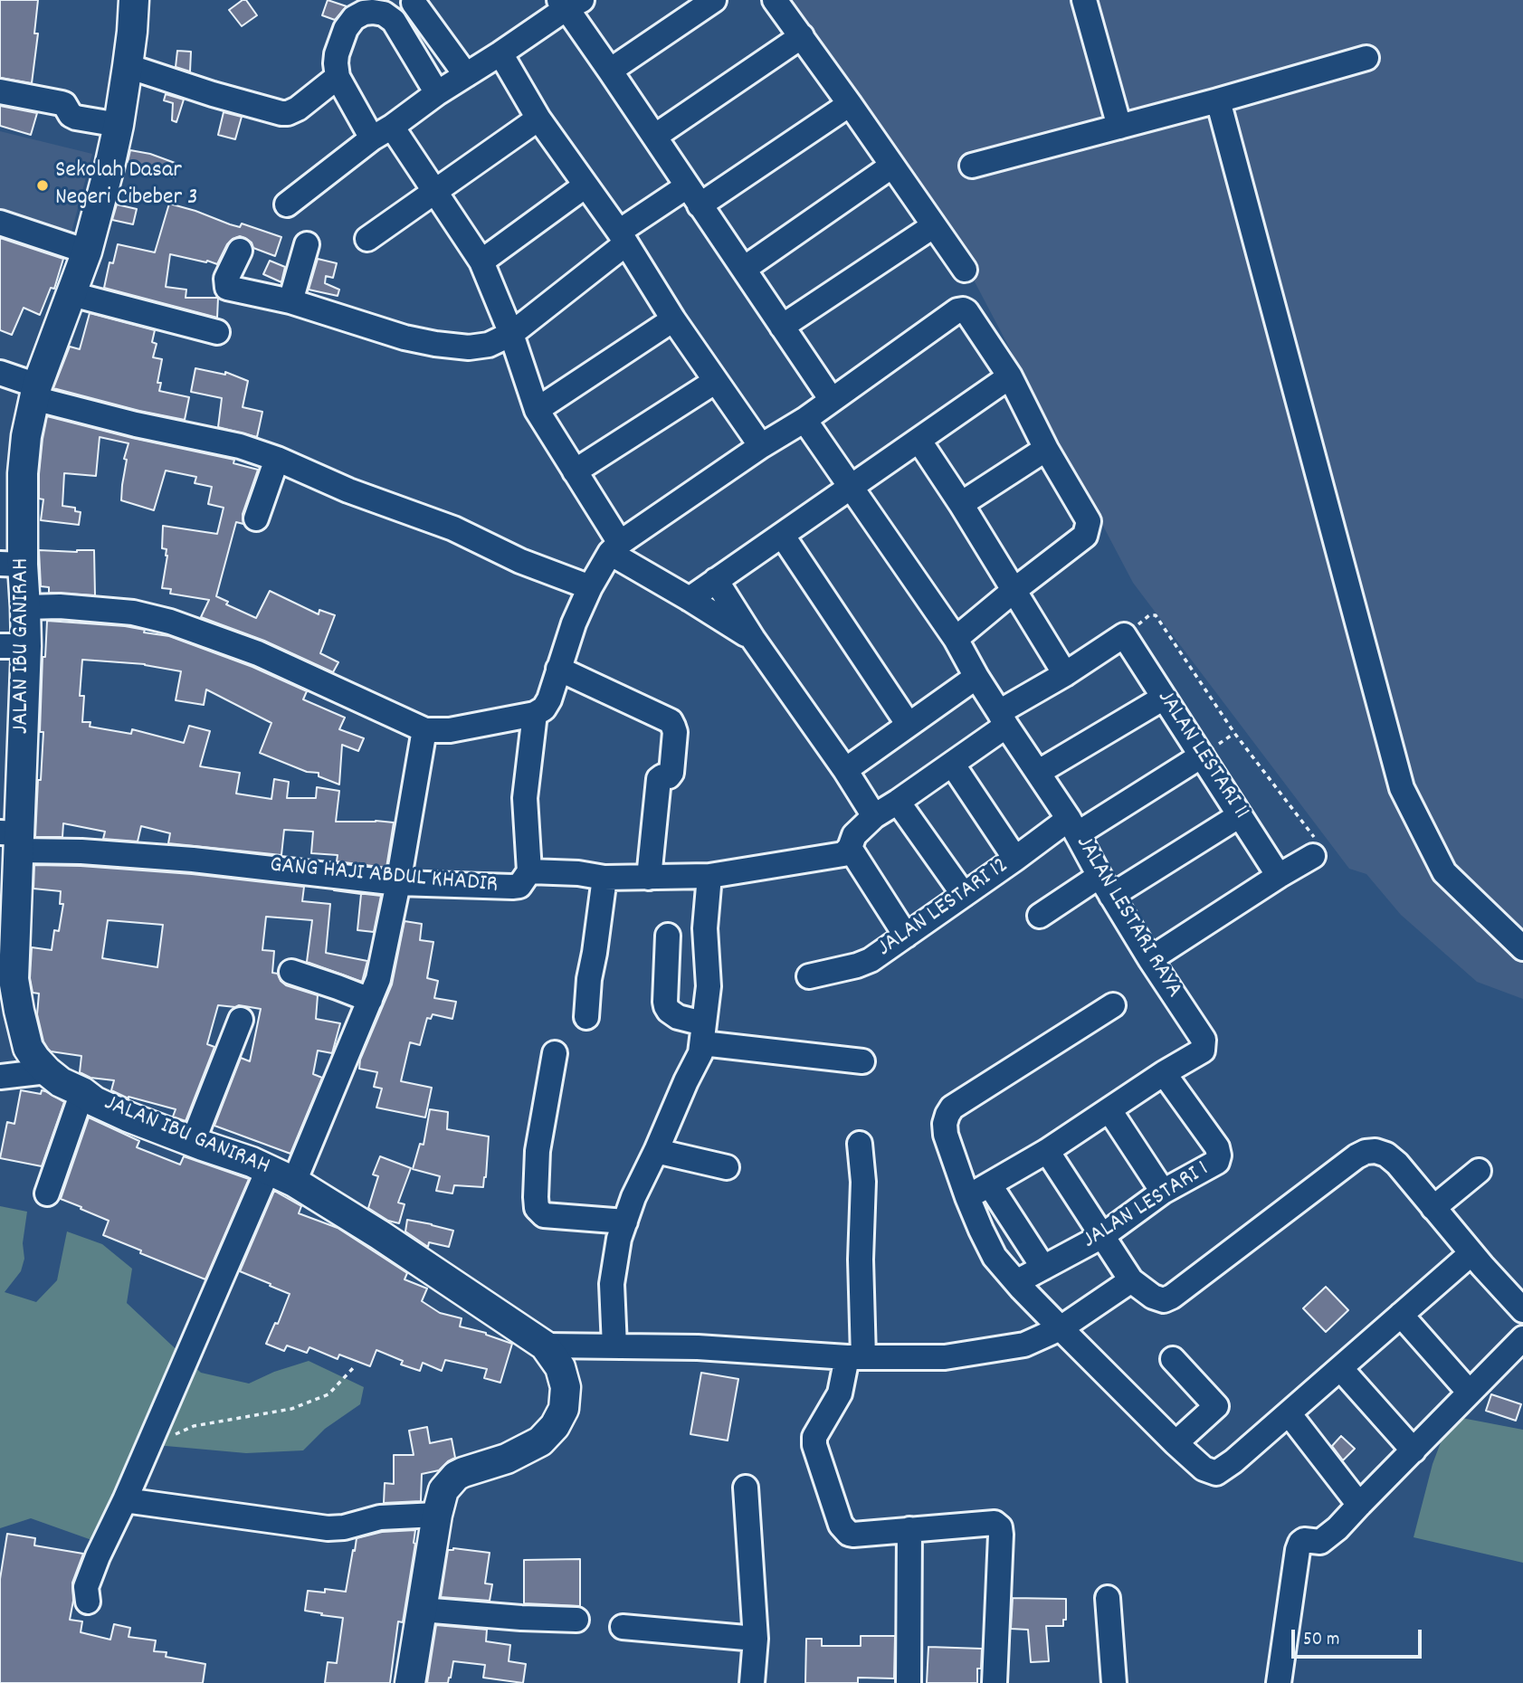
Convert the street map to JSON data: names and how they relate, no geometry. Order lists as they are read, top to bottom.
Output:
{
  "streets": {
    "main road": ["JALAN IBU GANIRAH"],
    "street": [
      "JALAN LESTARI 11",
      "GANG HAJI ABDUL KHADIR",
      "JALAN LESTARI 12",
      "JALAN LESTARI RAYA",
      "JALAN LESTARI 1"
    ]
  },
  "crossings": [
    ["JALAN IBU GANIRAH", "GANG HAJI ABDUL KHADIR"],
    ["JALAN LESTARI 11", "JALAN LESTARI 12"],
    ["JALAN LESTARI 12", "JALAN LESTARI RAYA"],
    ["JALAN LESTARI RAYA", "JALAN LESTARI 1"]
  ],
  "places": ["Sekolah Dasar Negeri Cibeber 3"],
  "scale_bar": "50 m"
}
